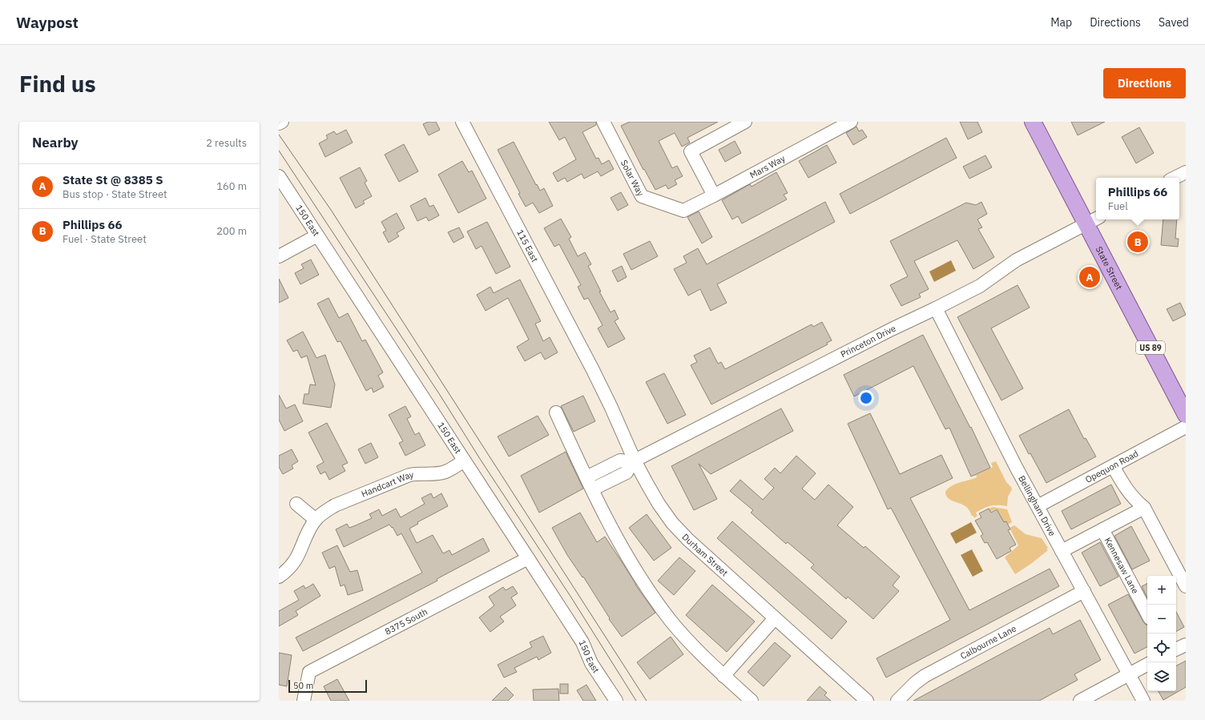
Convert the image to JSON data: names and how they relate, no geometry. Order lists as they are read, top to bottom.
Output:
{
  "streets": {
    "main road": ["State Street", "US 89"],
    "street": [
      "Mars Way",
      "Solar Way",
      "150 East",
      "115 East",
      "Princeton Drive",
      "Opequon Road",
      "Handcart Way",
      "Bellingham Drive",
      "Durham Street",
      "Kennesaw Lane",
      "8375 South",
      "Calbourne Lane"
    ]
  },
  "crossings": [
    ["Mars Way", "Solar Way"],
    ["150 East", "Handcart Way"],
    ["150 East", "8375 South"],
    ["115 East", "Durham Street"],
    ["State Street", "Princeton Drive"],
    ["Princeton Drive", "Bellingham Drive"],
    ["Princeton Drive", "Durham Street"],
    ["Opequon Road", "Bellingham Drive"],
    ["Bellingham Drive", "Calbourne Lane"]
  ],
  "scale_bar": "50 m",
  "page": {
    "header": "Waypost",
    "nav": ["Map", "Directions", "Saved"],
    "buttons": "Directions",
    "title": "Find us",
    "heading": ["Nearby", "2 results"],
    "list": [
      {
        "mark": "A",
        "name": "State St @ 8385 S",
        "note": "Bus stop · State Street",
        "value": "160 m"
      },
      {
        "mark": "B",
        "name": "Phillips 66",
        "note": "Fuel · State Street",
        "value": "200 m"
      }
    ],
    "popup": ["Phillips 66", "Fuel"],
    "pins": ["B", "A"],
    "map_buttons": ["+", "−"],
    "scale": "50 m"
  }
}
